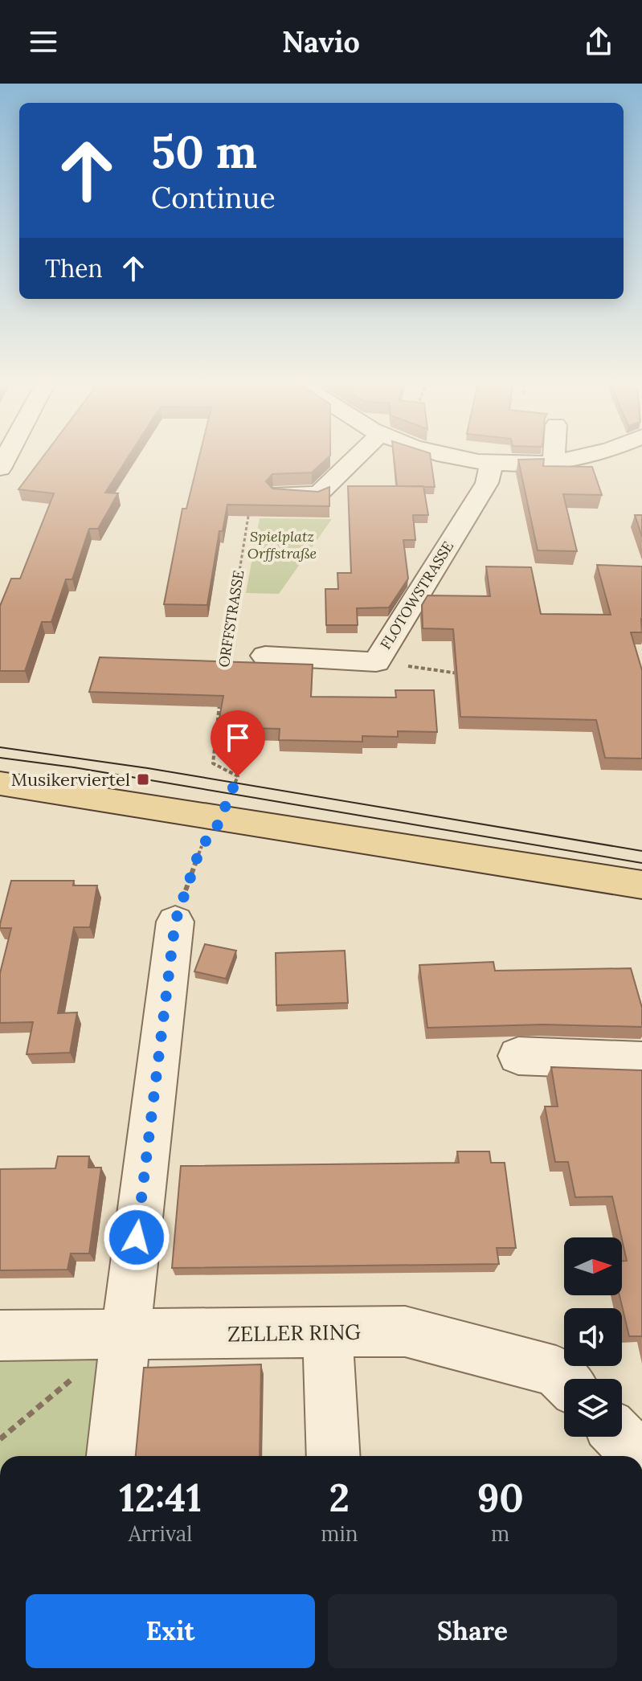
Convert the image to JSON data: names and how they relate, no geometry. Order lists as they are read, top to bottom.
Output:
{
  "streets": {
    "street": ["FLOTOWSTRASSE", "ZELLER RING"],
    "path": ["ORFFSTRASSE"]
  },
  "parks": ["Spielplatz Orffstraße"],
  "places": {
    "transit": ["Musikerviertel"]
  },
  "north": "right",
  "page": {
    "header": "Navio",
    "turn": ["50 m", "Continue"],
    "then": "Then",
    "eta": [
      "12:41",
      "Arrival",
      "2",
      "min",
      "90",
      "m"
    ],
    "buttons": ["Exit", "Share"]
  }
}
